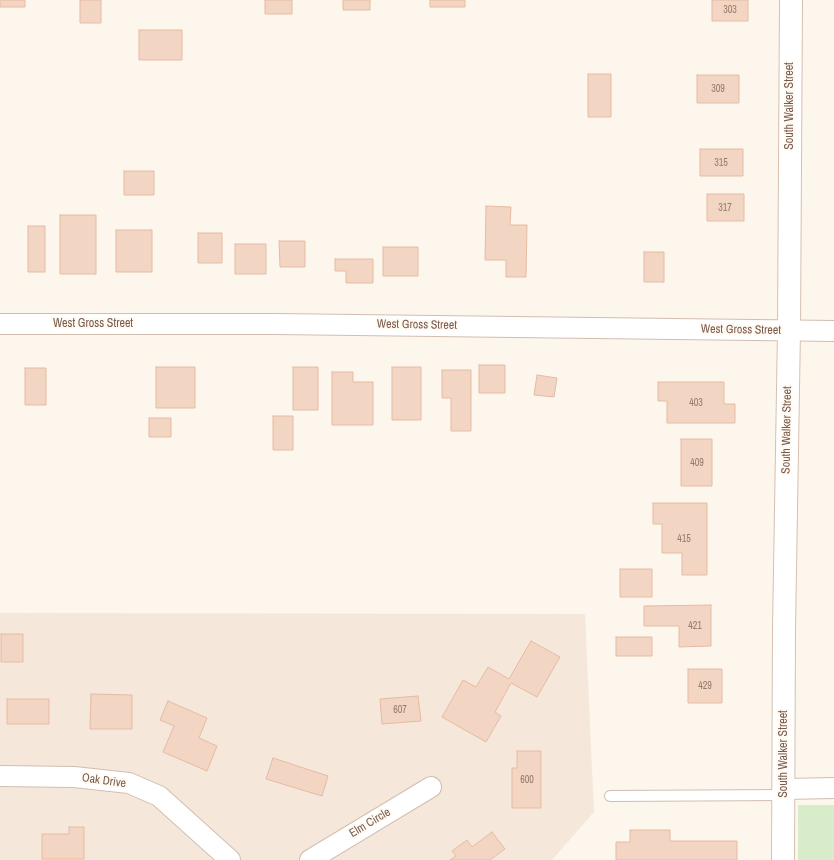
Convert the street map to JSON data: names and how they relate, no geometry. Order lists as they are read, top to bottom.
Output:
{
  "streets": {
    "street": [
      "South Walker Street",
      "West Gross Street",
      "Oak Drive",
      "Elm Circle"
    ]
  },
  "crossings": [
    ["South Walker Street", "West Gross Street"]
  ],
  "house_numbers": [
    "303",
    "309",
    "315",
    "317",
    "403",
    "409",
    "415",
    "421",
    "429",
    "607",
    "600"
  ]
}
